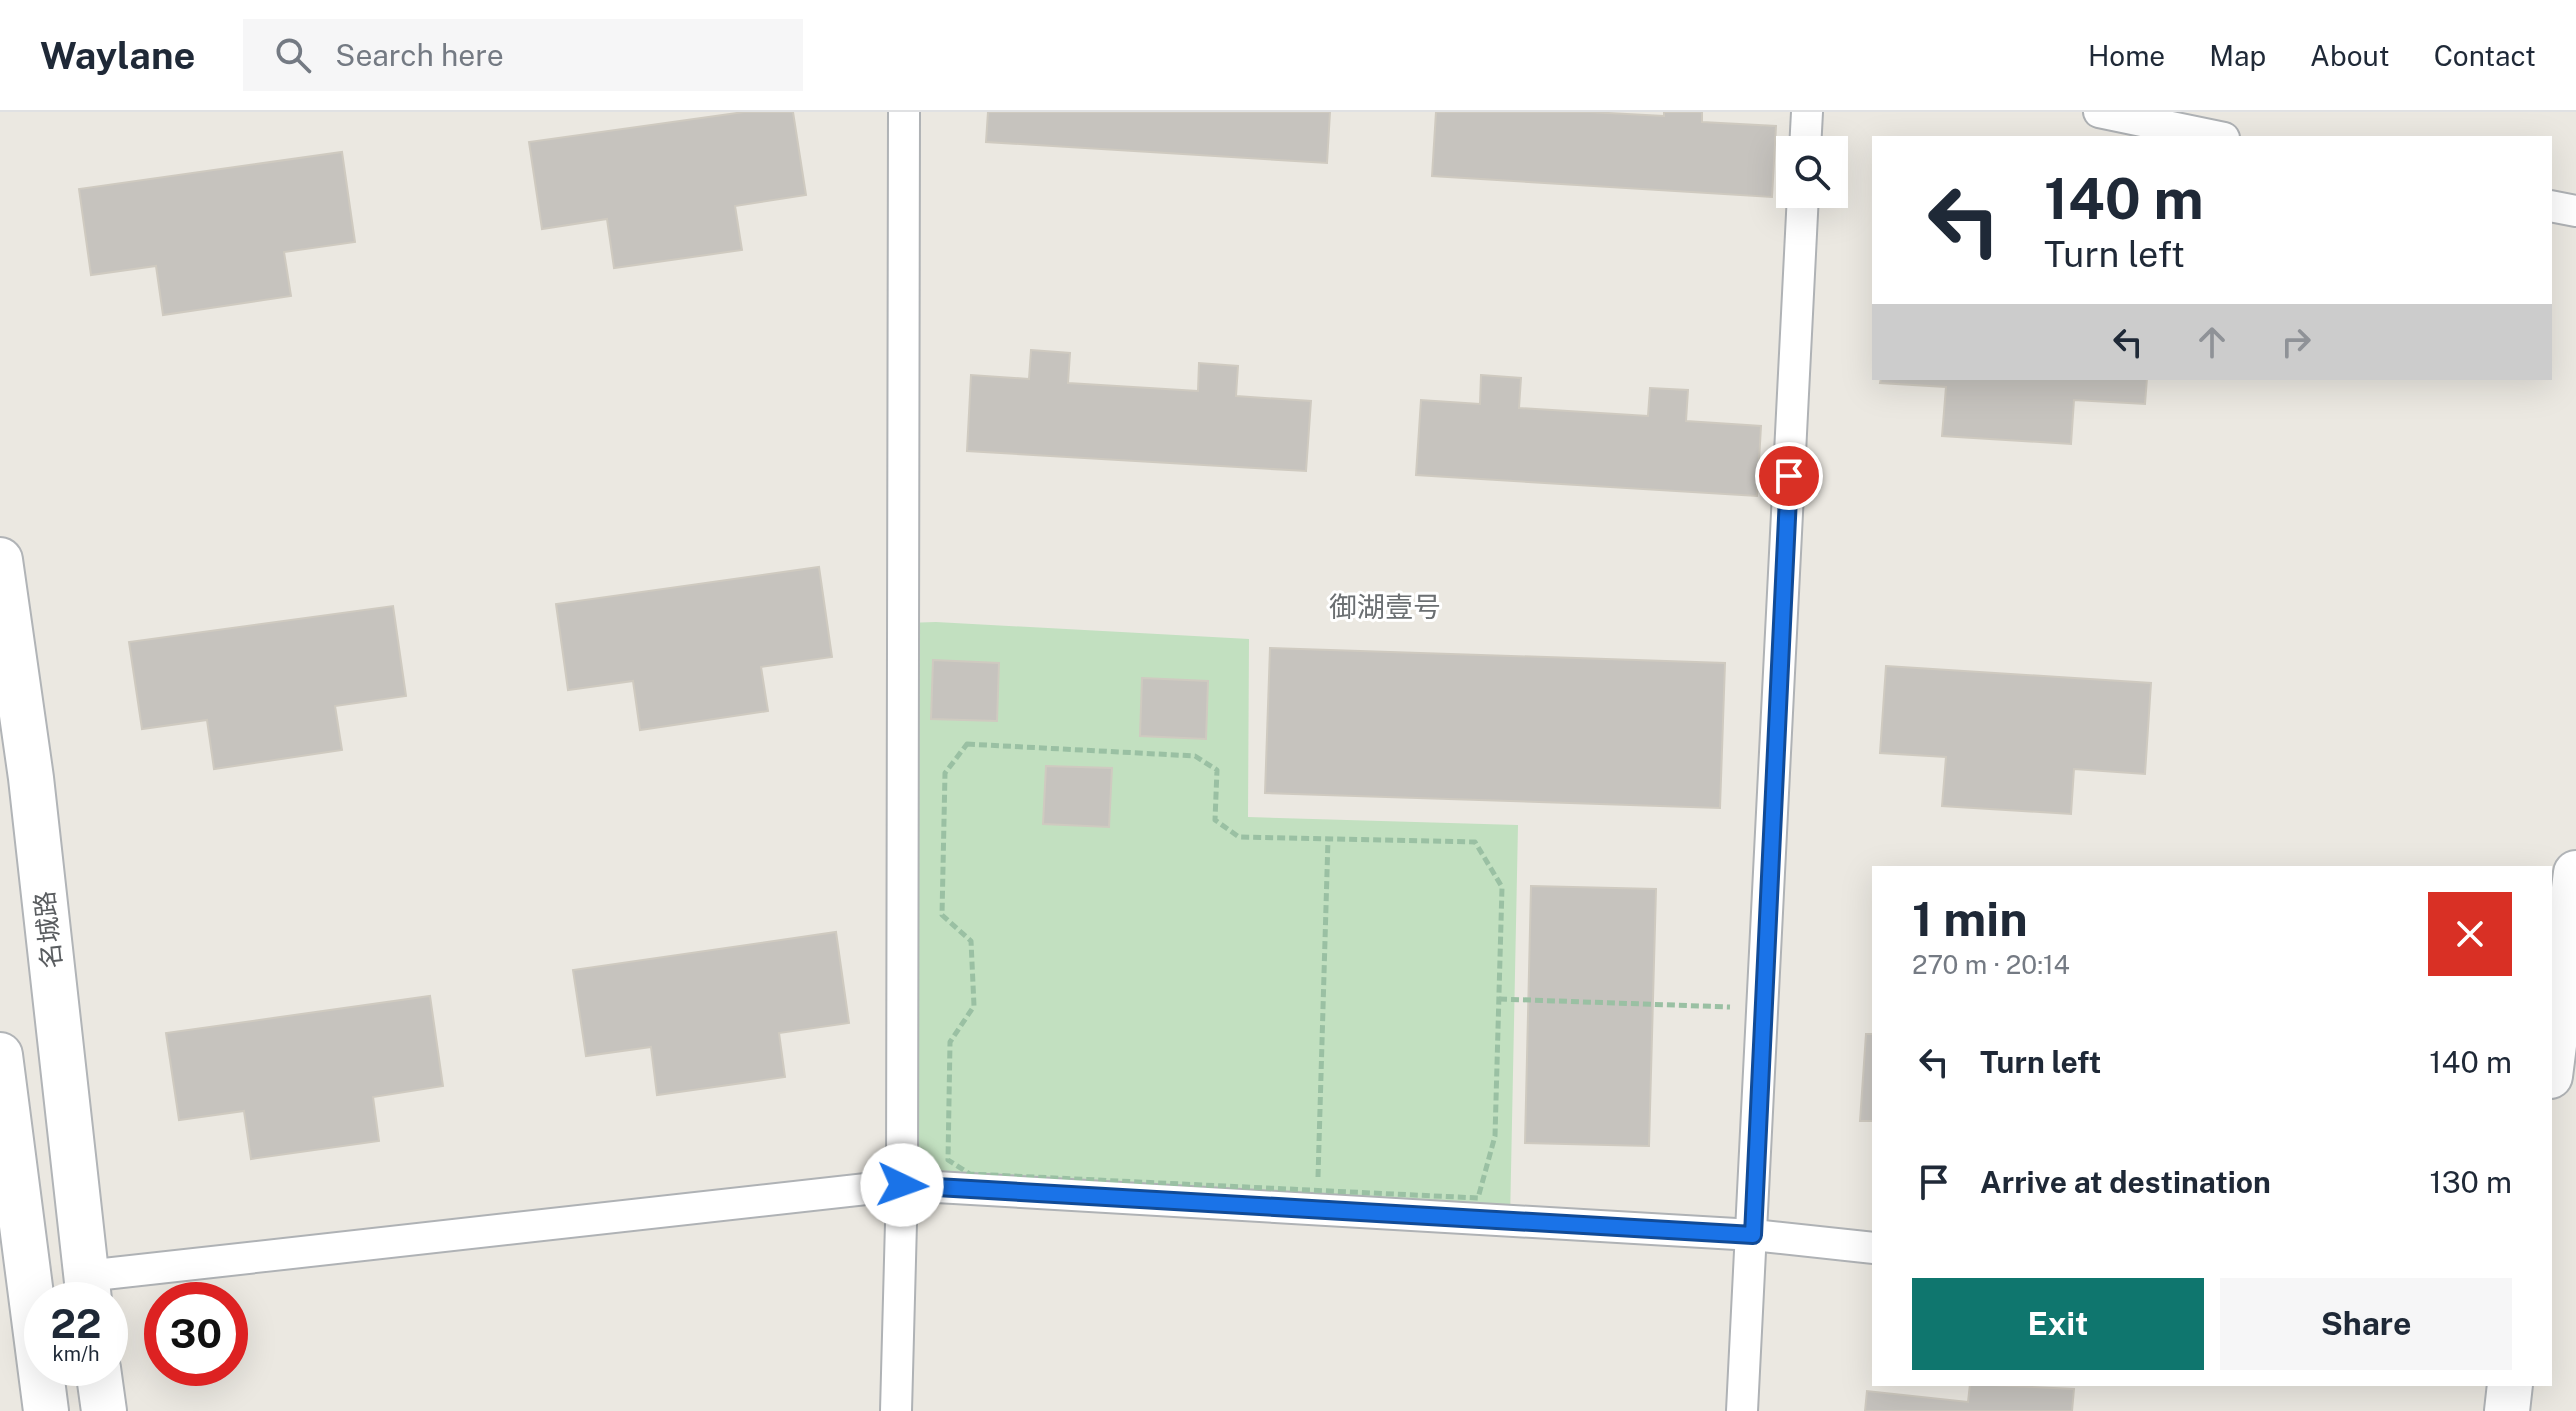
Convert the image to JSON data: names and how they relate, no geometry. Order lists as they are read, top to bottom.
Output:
{
  "streets": {
    "main road": ["名城路"]
  },
  "districts": ["御湖壹号"],
  "page": {
    "header": "Waylane",
    "search": "Search here",
    "nav": [
      "Home",
      "Map",
      "About",
      "Contact"
    ],
    "turn": ["140 m", "Turn left"],
    "heading": ["1 min", "270 m · 20:14"],
    "list": [
      {
        "name": "Turn left",
        "value": "140 m"
      },
      {
        "name": "Arrive at destination",
        "value": "130 m"
      }
    ],
    "buttons": ["Exit", "Share"],
    "speed": "22 km/h",
    "limit": "30"
  }
}
